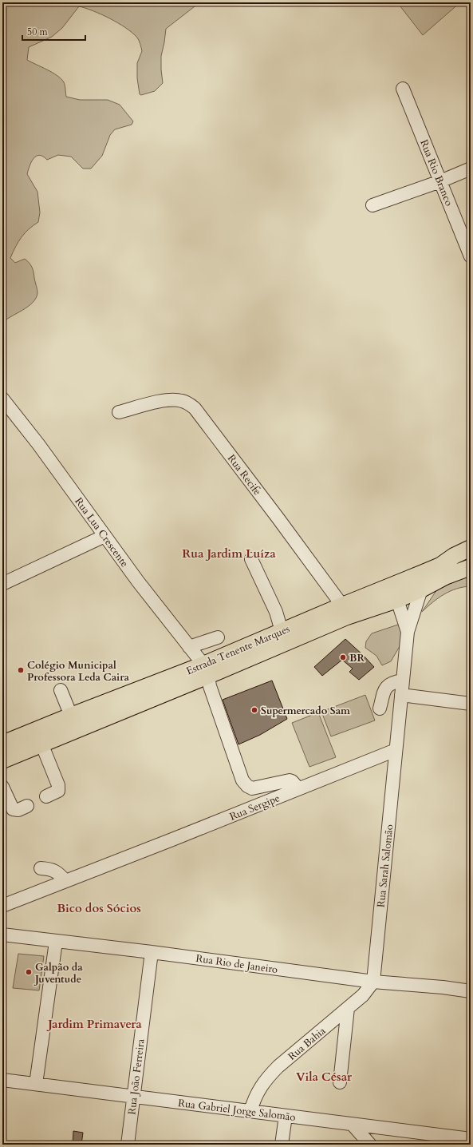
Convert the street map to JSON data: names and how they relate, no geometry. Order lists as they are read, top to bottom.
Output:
{
  "streets": {
    "main road": ["Estrada Tenente Marques"],
    "street": [
      "Rua Rio Branco",
      "Rua Recife",
      "Rua Lua Crescente",
      "Rua Sergipe",
      "Rua Sarah Salomão",
      "Rua Rio de Janeiro",
      "Rua Bahia",
      "Rua João Ferreira",
      "Rua Gabriel Jorge Salomão"
    ]
  },
  "crossings": [
    ["Rua Recife", "Estrada Tenente Marques"],
    ["Rua Lua Crescente", "Estrada Tenente Marques"],
    ["Rua Sergipe", "Rua Sarah Salomão"],
    ["Rua Sarah Salomão", "Rua Rio de Janeiro"],
    ["Rua Sarah Salomão", "Rua Bahia"],
    ["Rua Rio de Janeiro", "Rua Bahia"],
    ["Rua Rio de Janeiro", "Rua João Ferreira"],
    ["Rua Bahia", "Rua Gabriel Jorge Salomão"],
    ["Rua João Ferreira", "Rua Gabriel Jorge Salomão"]
  ],
  "districts": [
    "Rua Jardim Luíza",
    "Bico dos Sócios",
    "Jardim Primavera",
    "Vila César"
  ],
  "places": [
    "BR",
    "Colégio Municipal Professora Leda Caira",
    "Supermercado Sam",
    "Galpão da Juventude"
  ],
  "scale_bar": "50 m"
}
